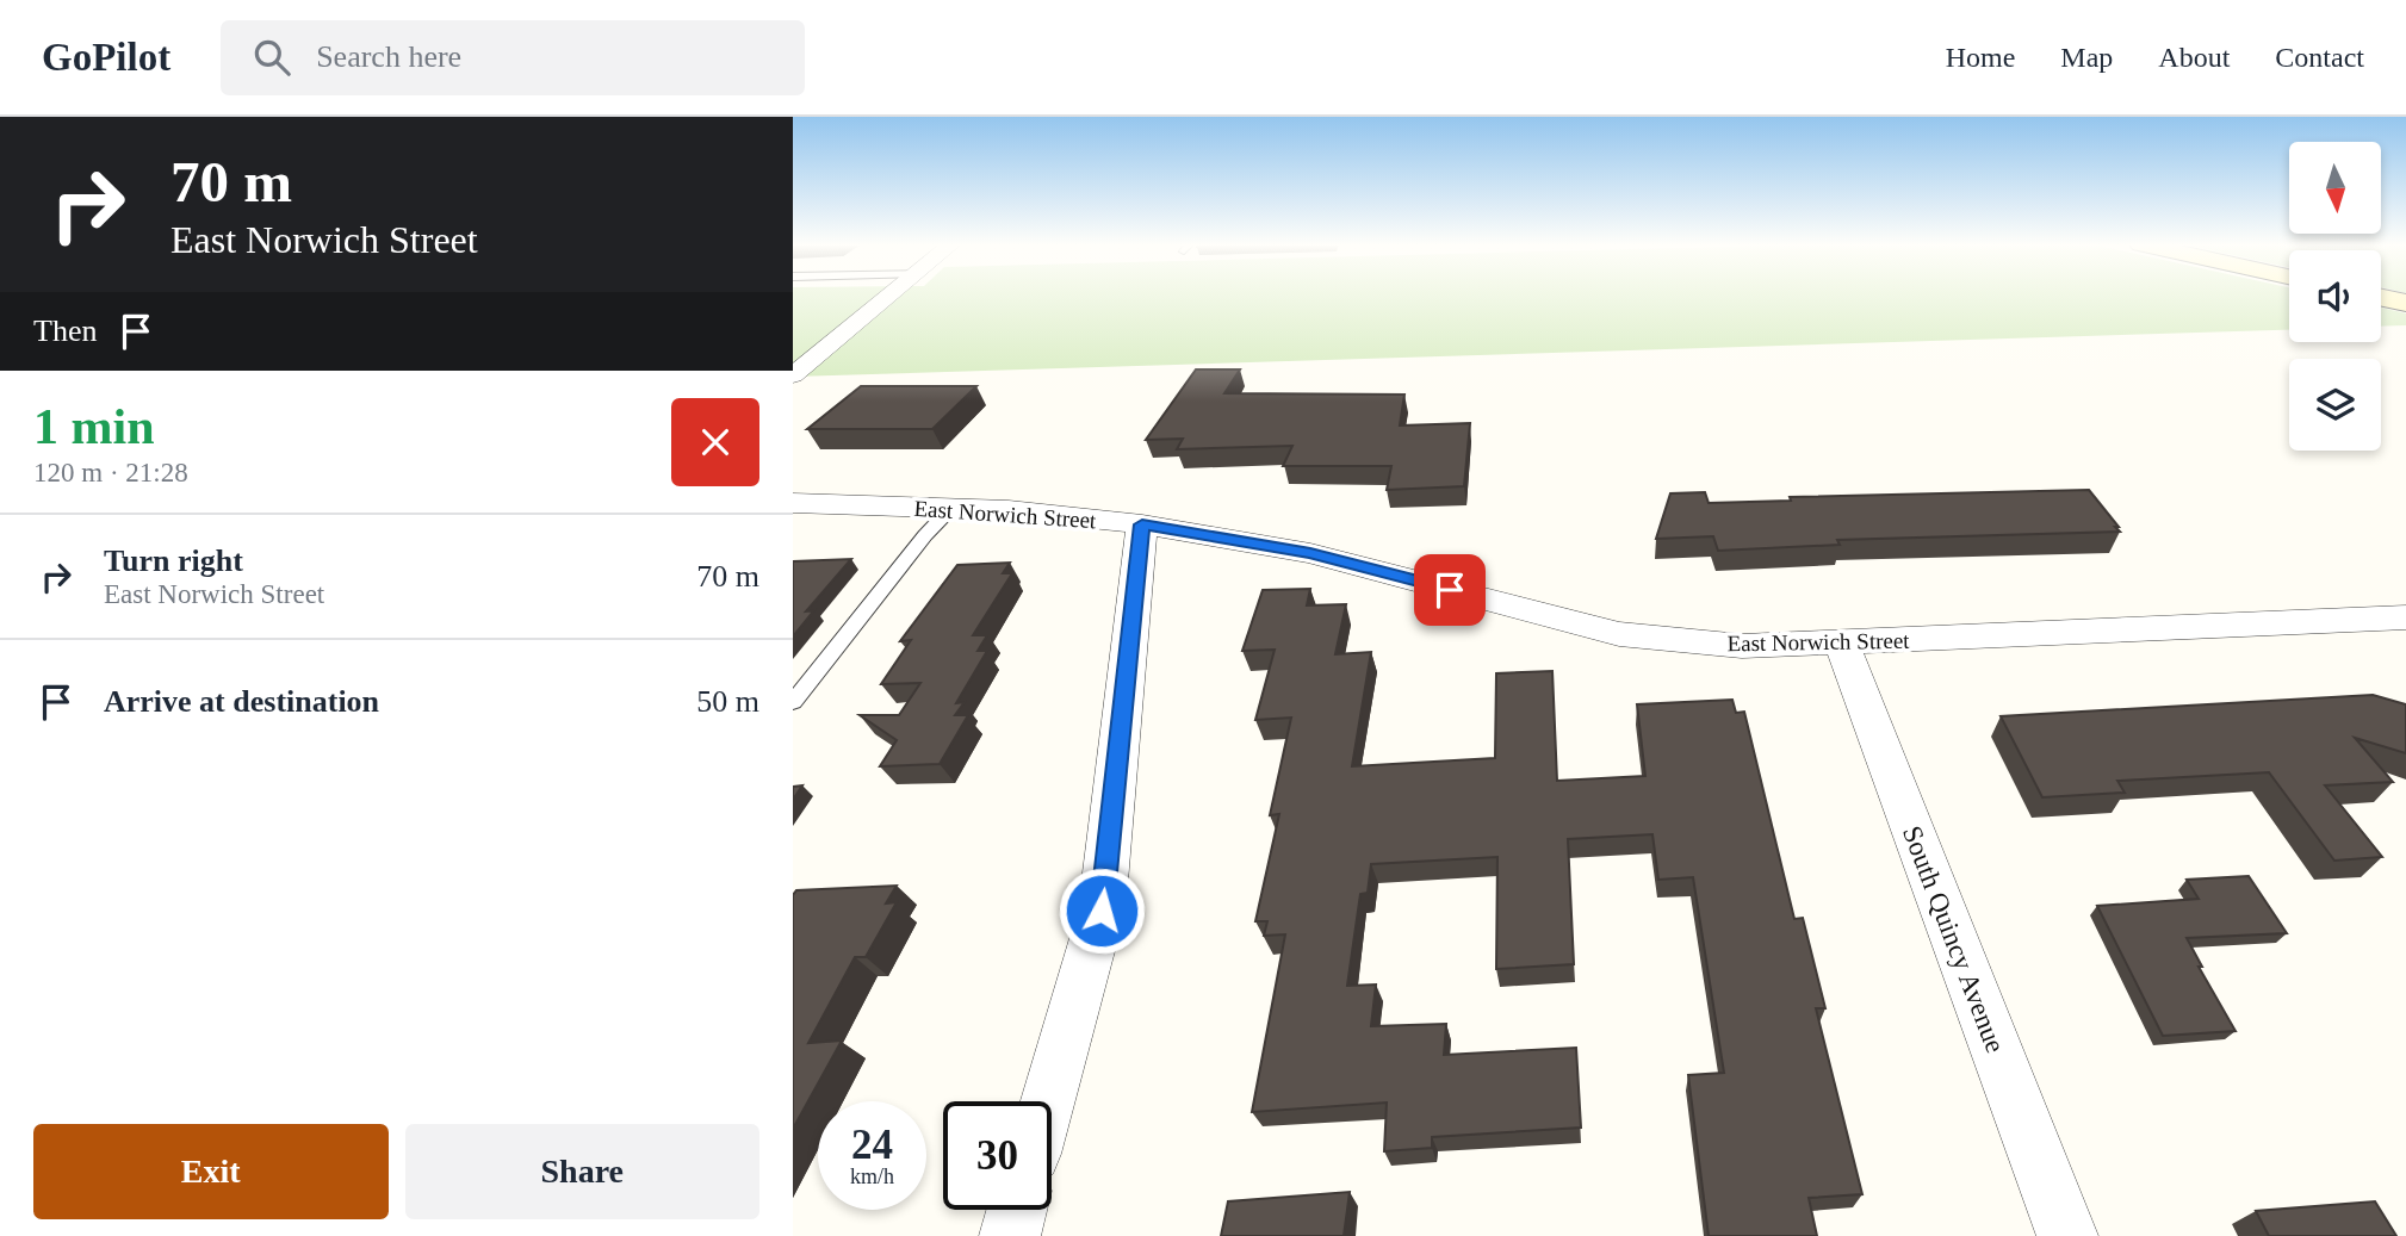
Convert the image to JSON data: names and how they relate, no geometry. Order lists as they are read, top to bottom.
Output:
{
  "streets": {
    "street": ["East Norwich Street", "South Quincy Avenue"]
  },
  "crossings": [
    ["East Norwich Street", "South Quincy Avenue"]
  ],
  "north": "bottom",
  "page": {
    "header": "GoPilot",
    "search": "Search here",
    "nav": [
      "Home",
      "Map",
      "About",
      "Contact"
    ],
    "turn": ["70 m", "East Norwich Street"],
    "then": "Then",
    "heading": ["1 min", "120 m · 21:28"],
    "list": [
      {
        "name": "Turn right",
        "note": "East Norwich Street",
        "value": "70 m"
      },
      {
        "name": "Arrive at destination",
        "value": "50 m"
      }
    ],
    "speed": "24 km/h",
    "limit": "30",
    "buttons": ["Exit", "Share"]
  }
}
